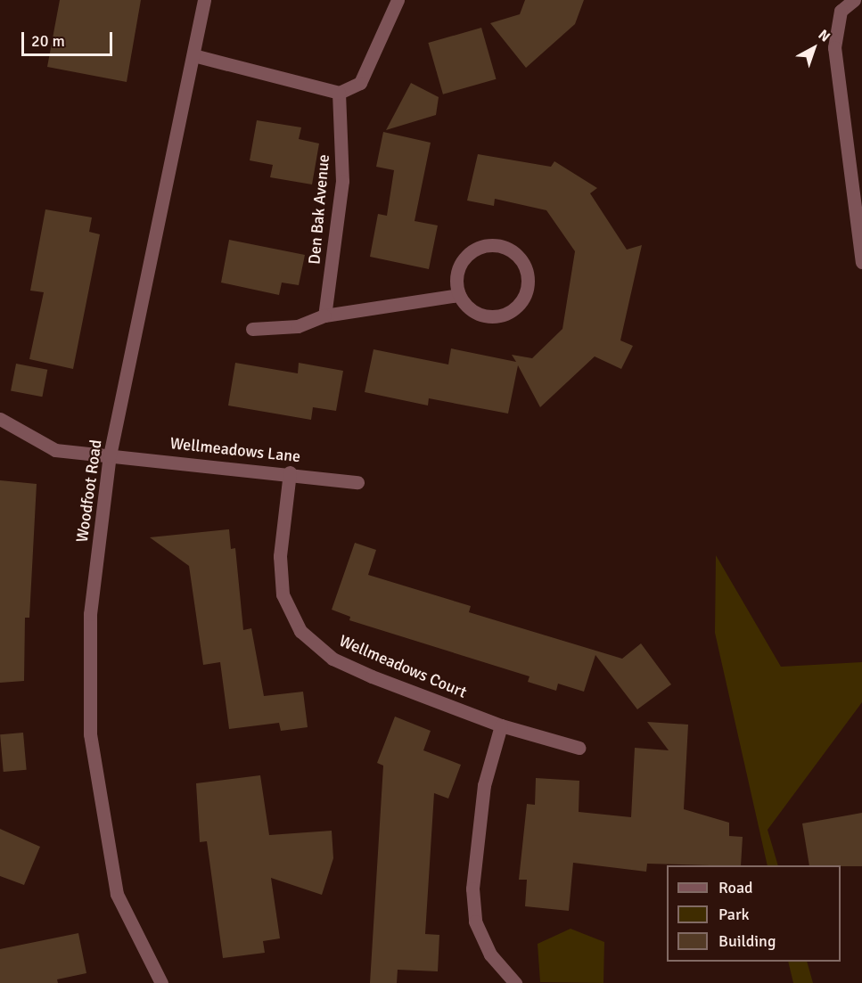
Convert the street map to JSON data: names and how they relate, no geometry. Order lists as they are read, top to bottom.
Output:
{
  "streets": {
    "street": [
      "Den Bak Avenue",
      "Wellmeadows Lane",
      "Woodfoot Road",
      "Wellmeadows Court"
    ]
  },
  "crossings": [
    ["Wellmeadows Lane", "Woodfoot Road"],
    ["Wellmeadows Lane", "Wellmeadows Court"]
  ],
  "legend": ["Road", "Park", "Building"],
  "scale_bar": "20 m",
  "north": "top right"
}
